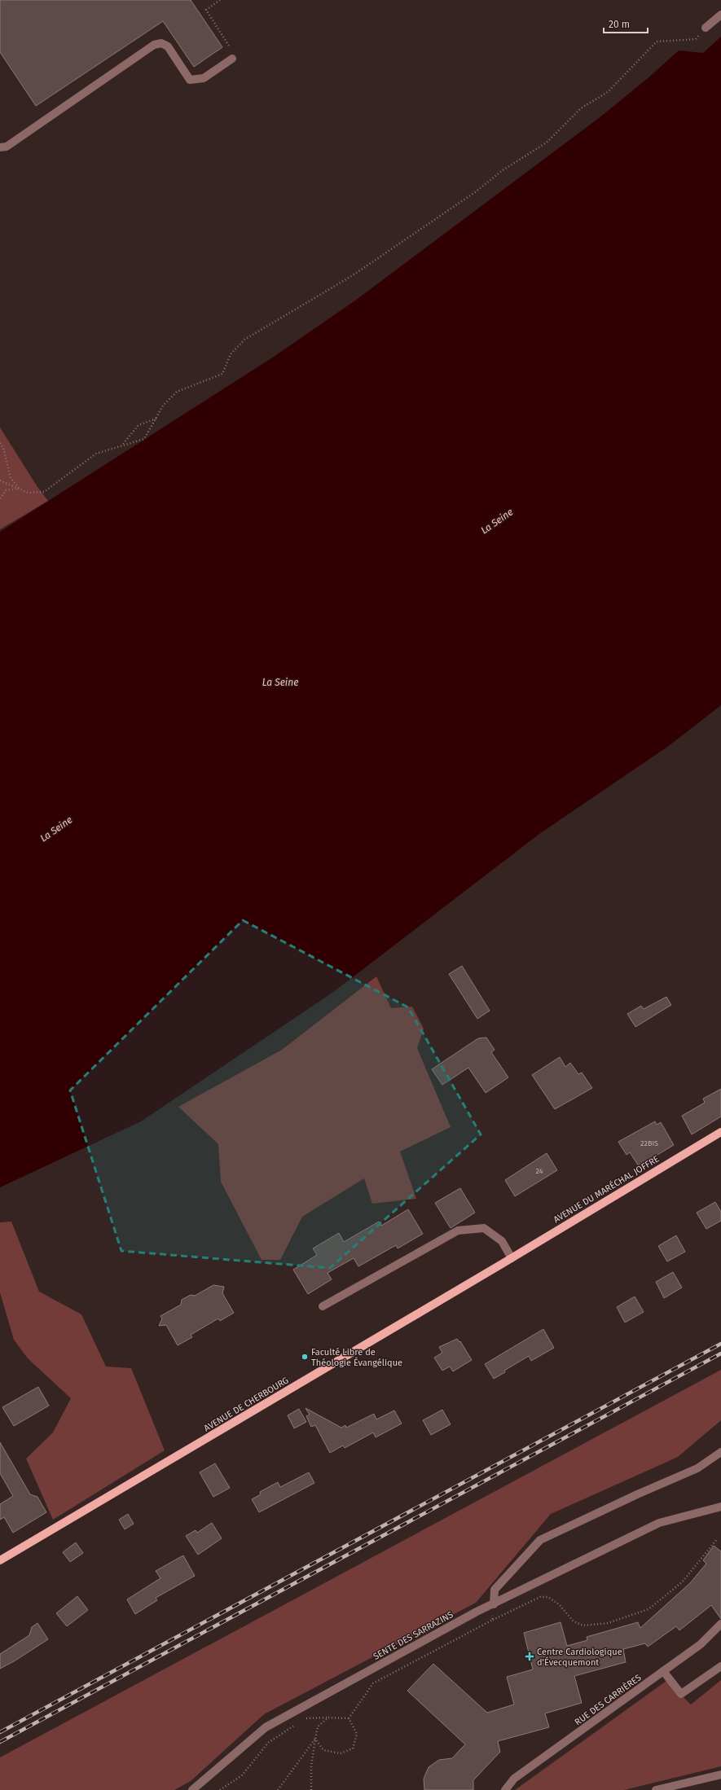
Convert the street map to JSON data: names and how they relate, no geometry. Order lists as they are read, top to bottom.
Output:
{
  "streets": {
    "main road": ["AVENUE DU MARÉCHAL JOFFRE", "AVENUE DE CHERBOURG"],
    "street": ["SENTE DES SARRAZINS", "RUE DES CARRIÈRES"]
  },
  "crossings": [
    ["AVENUE DU MARÉCHAL JOFFRE", "AVENUE DE CHERBOURG"]
  ],
  "water": ["La Seine"],
  "places": {
    "other": ["Faculté Libre de Théologie Évangélique"],
    "health": ["Centre Cardiologique d'Évecquemont"]
  },
  "house_numbers": ["22BIS", "24"],
  "scale_bar": "20 m"
}
